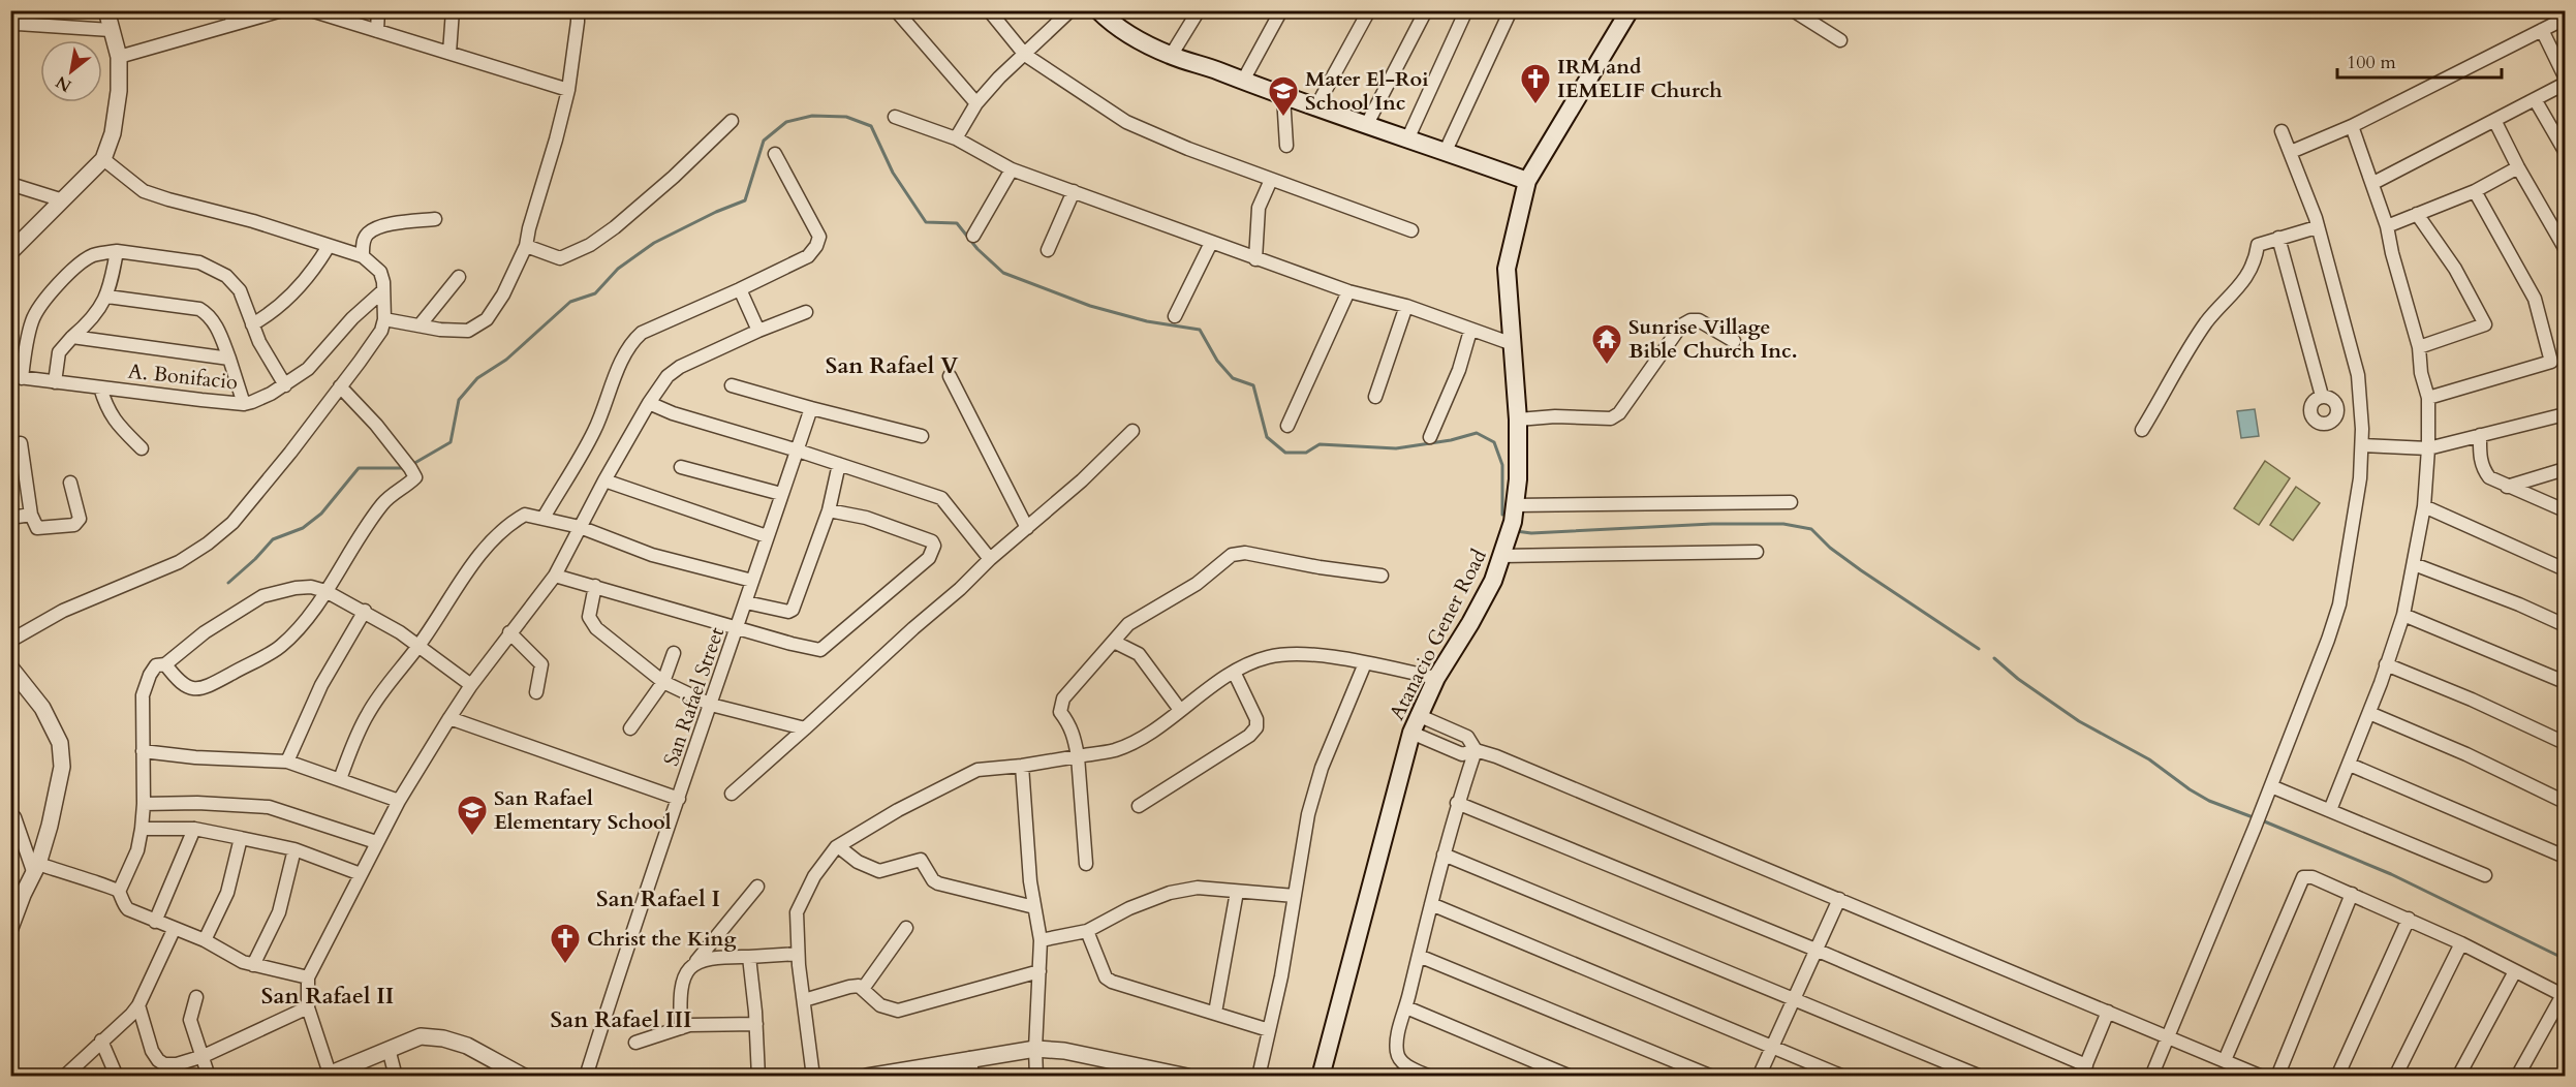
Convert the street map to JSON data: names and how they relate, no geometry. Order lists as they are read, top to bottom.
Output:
{
  "streets": {
    "main road": ["Atanacio Gener Road"],
    "street": ["A. Bonifacio", "San Rafael Street"]
  },
  "districts": [
    "San Rafael V",
    "San Rafael I",
    "San Rafael II",
    "San Rafael III"
  ],
  "places": {
    "church": ["IRM and IEMELIF Church", "Christ the King"],
    "school or university": ["Mater El-Roi School Inc", "San Rafael Elementary School"],
    "temple": ["Sunrise Village Bible Church Inc."]
  },
  "scale_bar": "100 m",
  "north": "bottom left"
}
